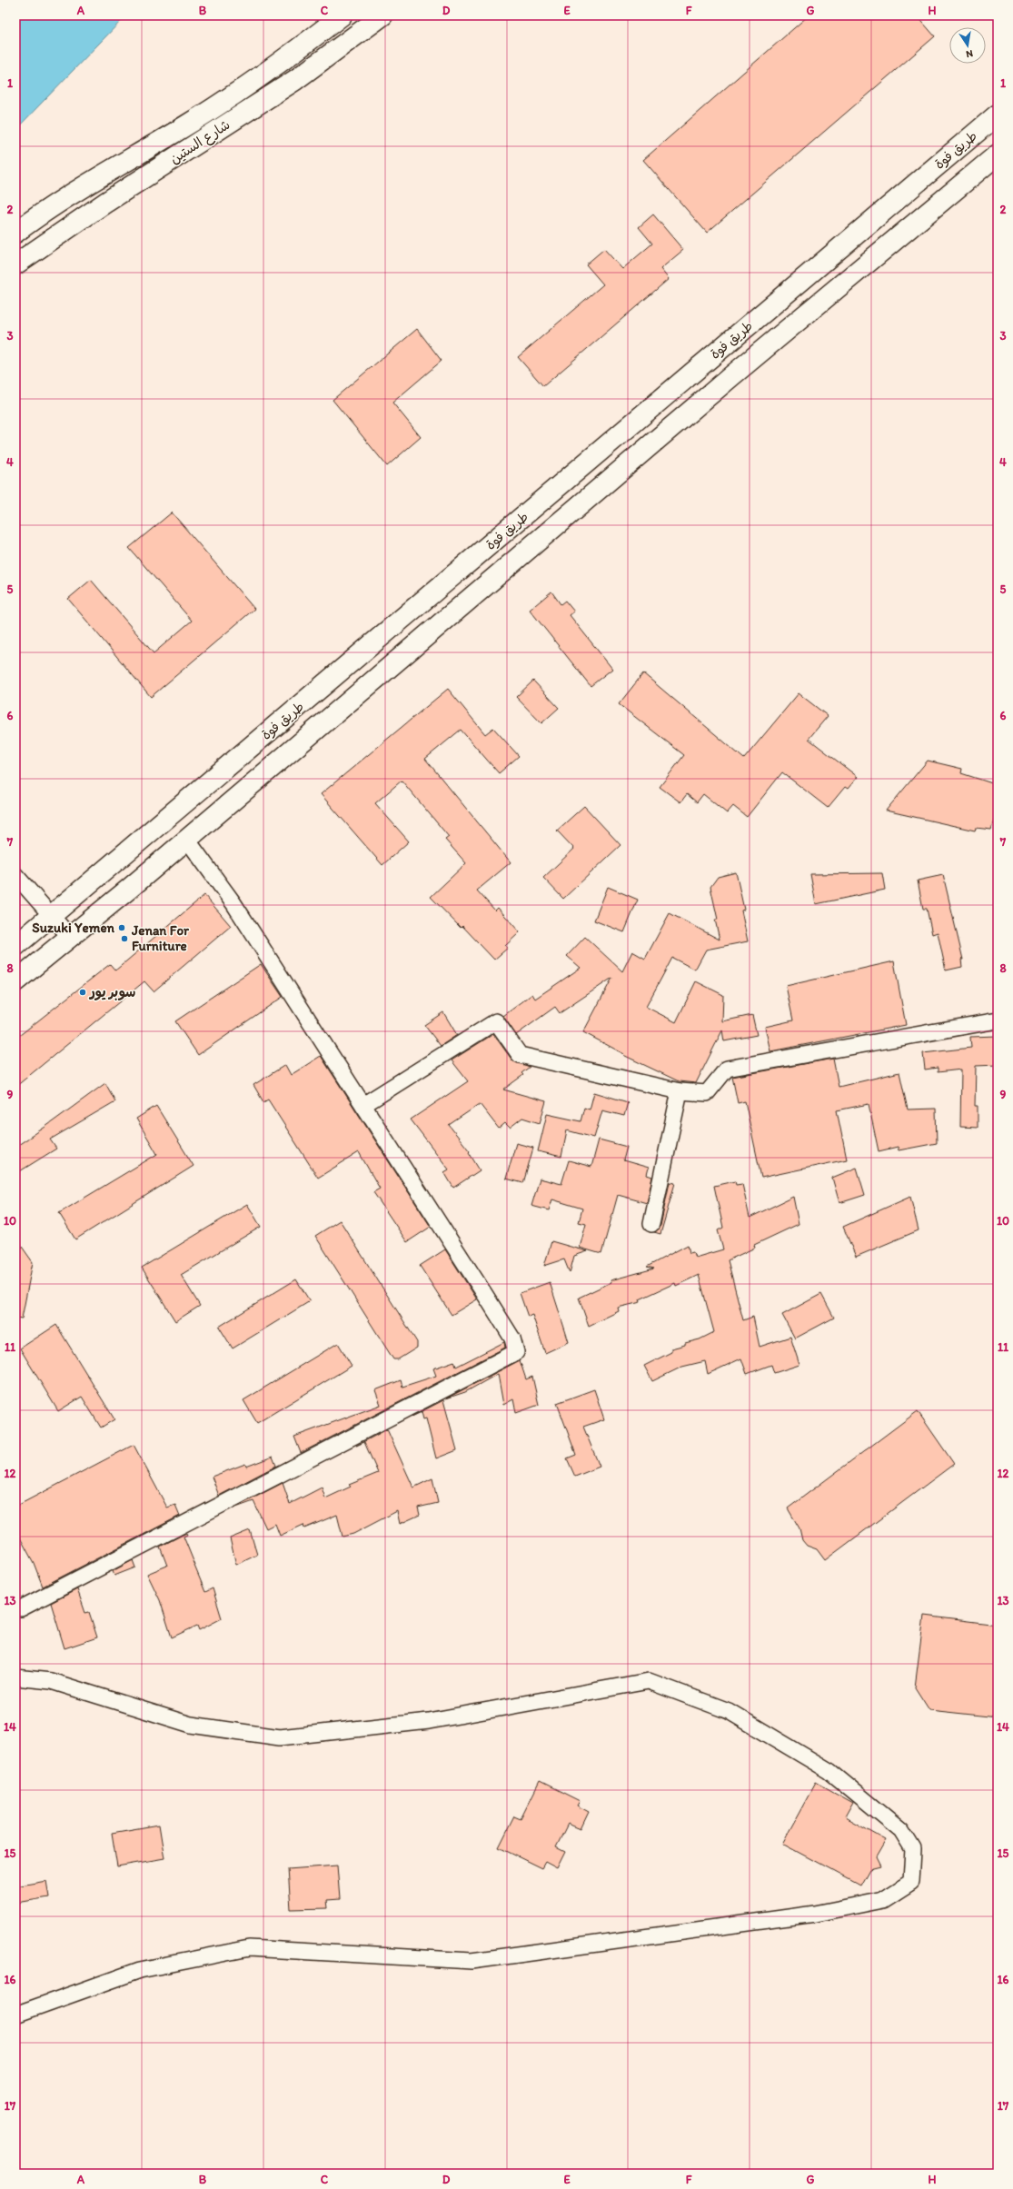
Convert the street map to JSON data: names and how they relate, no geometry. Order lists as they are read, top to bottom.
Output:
{
  "streets": {
    "highway": ["شارع الستين", "طريق فوة"]
  },
  "places": ["Suzuki Yemen", "Jenan For Furniture", "سوبر يور"],
  "north": "bottom",
  "grid": {
    "columns": [
      "A",
      "B",
      "C",
      "D",
      "E",
      "F",
      "G",
      "H"
    ],
    "rows": [
      "1",
      "2",
      "3",
      "4",
      "5",
      "6",
      "7",
      "8",
      "9",
      "10",
      "11",
      "12",
      "13",
      "14",
      "15",
      "16",
      "17"
    ]
  }
}
